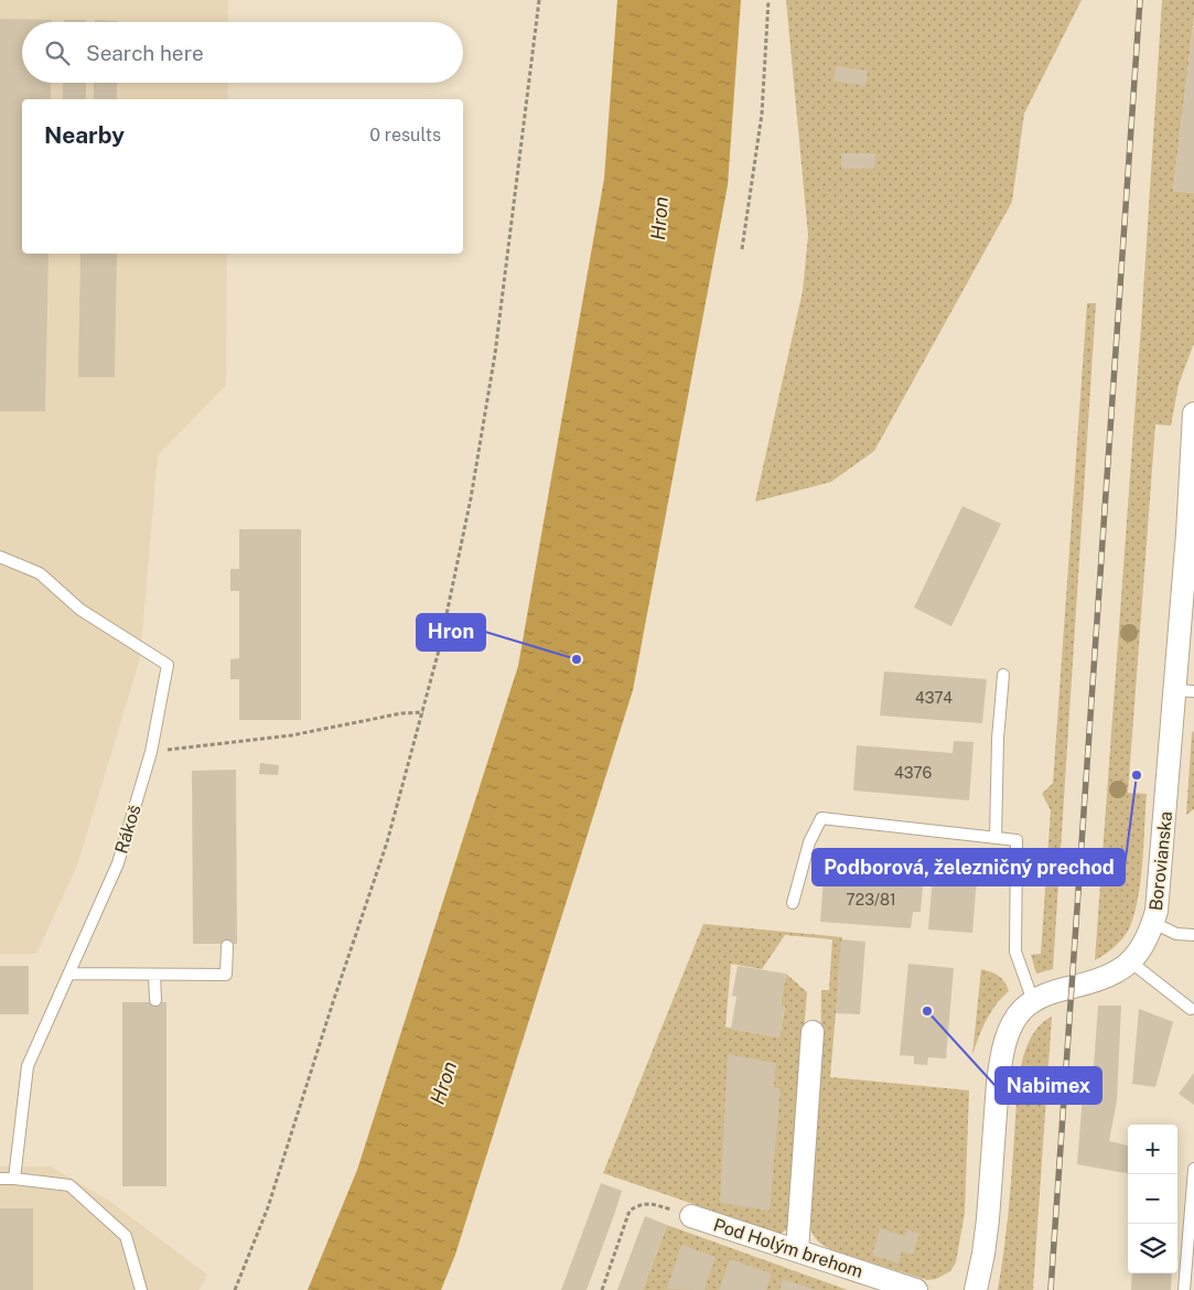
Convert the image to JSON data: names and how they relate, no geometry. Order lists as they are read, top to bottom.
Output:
{
  "streets": {
    "street": ["Borovianska", "Pod Holým brehom"],
    "lane": ["Rákoš"]
  },
  "water": ["Hron"],
  "places": ["Hron", "Podborová, železničný prechod", "Nabimex"],
  "house_numbers": ["4374", "4376", "723/81"],
  "page": {
    "search": "Search here",
    "heading": ["Nearby", "0 results"],
    "map_buttons": ["+", "−"]
  }
}
